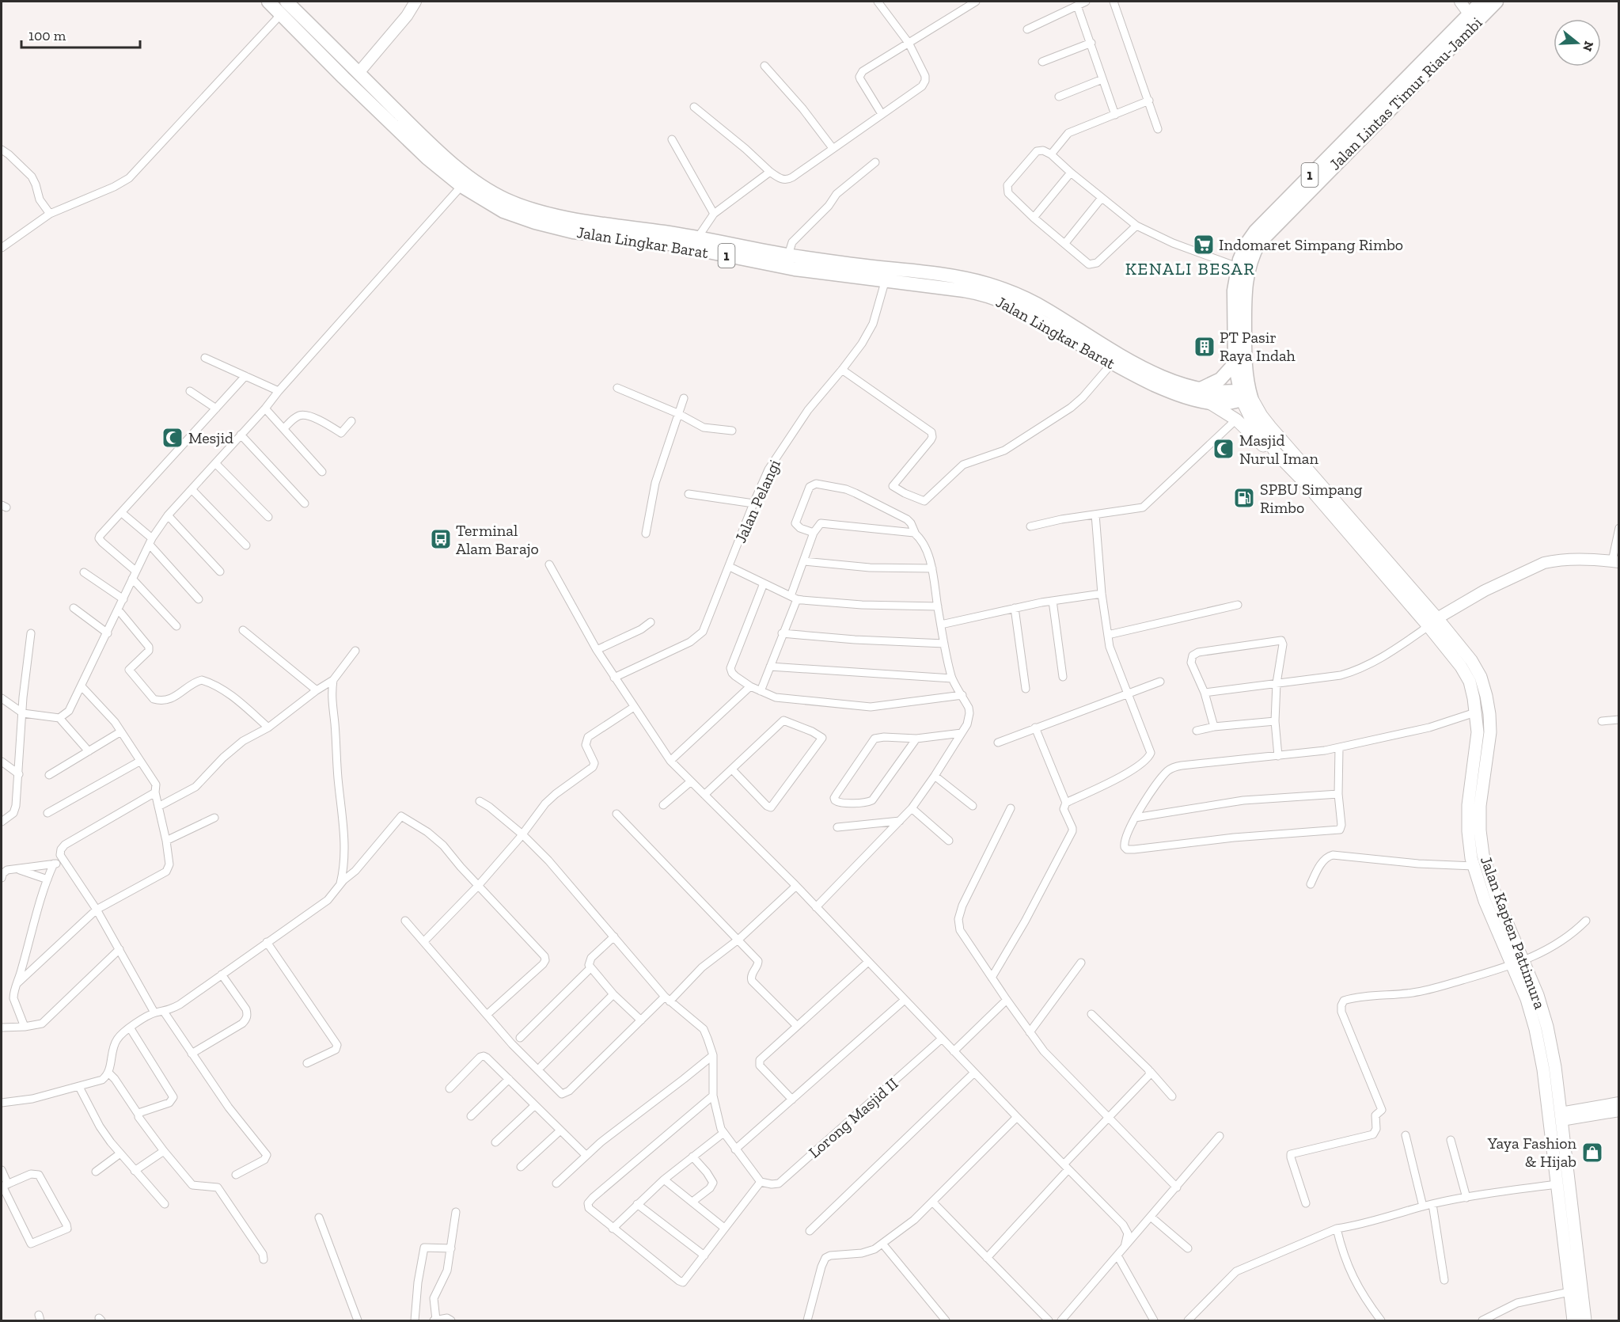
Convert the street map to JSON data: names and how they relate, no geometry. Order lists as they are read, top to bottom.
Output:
{
  "streets": {
    "highway": ["Jalan Lintas Timur Riau-Jambi", "1", "Jalan Lingkar Barat"],
    "main road": ["Jalan Kapten Pattimura"],
    "street": ["Jalan Pelangi", "Lorong Masjid II"]
  },
  "crossings": [
    ["Jalan Lintas Timur Riau-Jambi", "Jalan Lingkar Barat"],
    ["Jalan Lintas Timur Riau-Jambi", "Jalan Kapten Pattimura"],
    ["Jalan Lingkar Barat", "Jalan Pelangi"],
    ["Jalan Lingkar Barat", "Jalan Kapten Pattimura"]
  ],
  "districts": ["KENALI BESAR"],
  "places": {
    "supermarket": ["Indomaret Simpang Rimbo"],
    "building": ["PT Pasir Raya Indah"],
    "mosque": ["Mesjid", "Masjid Nurul Iman"],
    "fuel station": ["SPBU Simpang Rimbo"],
    "bus stop": ["Terminal Alam Barajo"],
    "shop": ["Yaya Fashion & Hijab"]
  },
  "scale_bar": "100 m",
  "north": "right"
}
